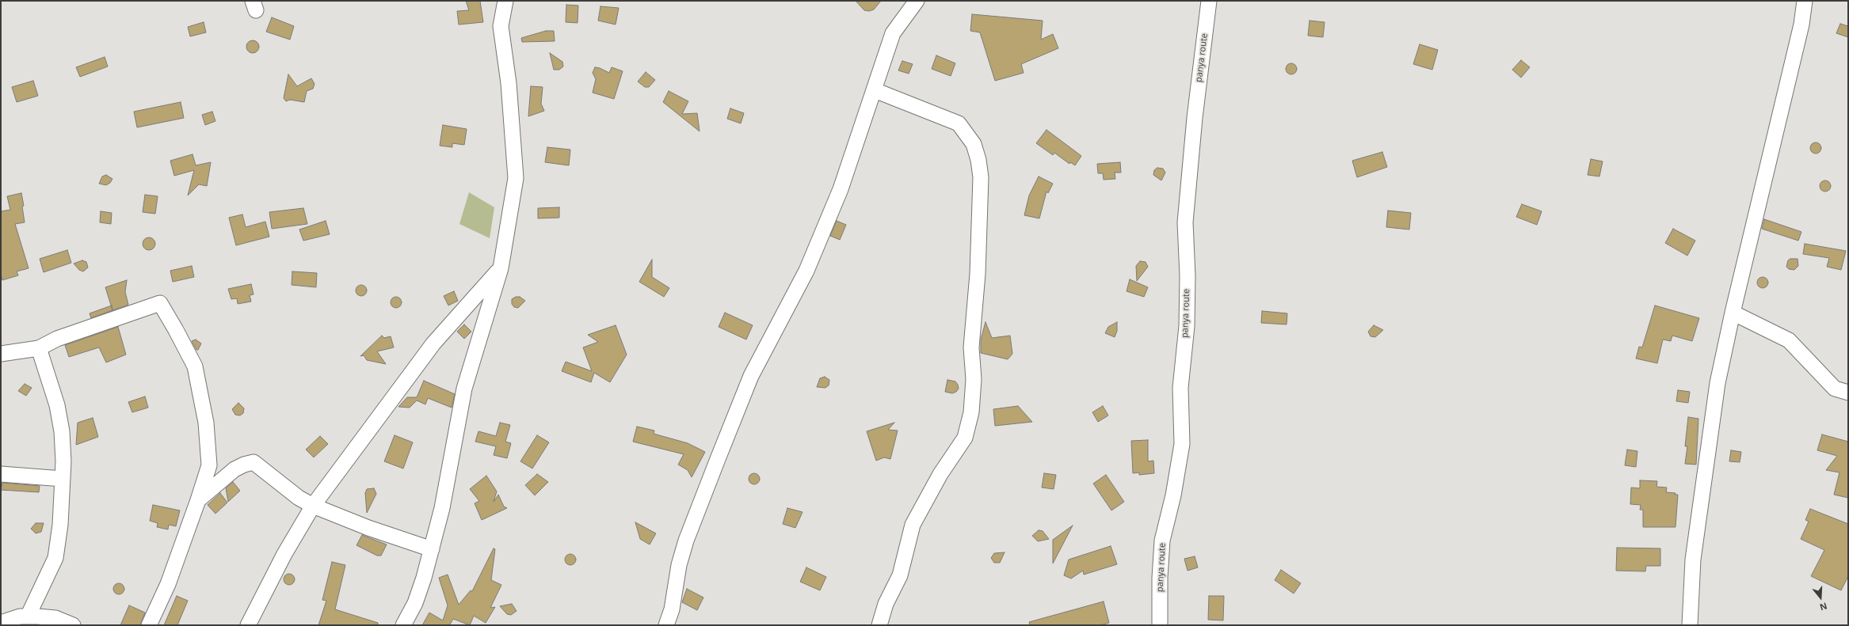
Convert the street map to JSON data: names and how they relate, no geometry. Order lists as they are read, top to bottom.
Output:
{
  "streets": {
    "street": ["panya route"]
  },
  "north": "bottom"
}
